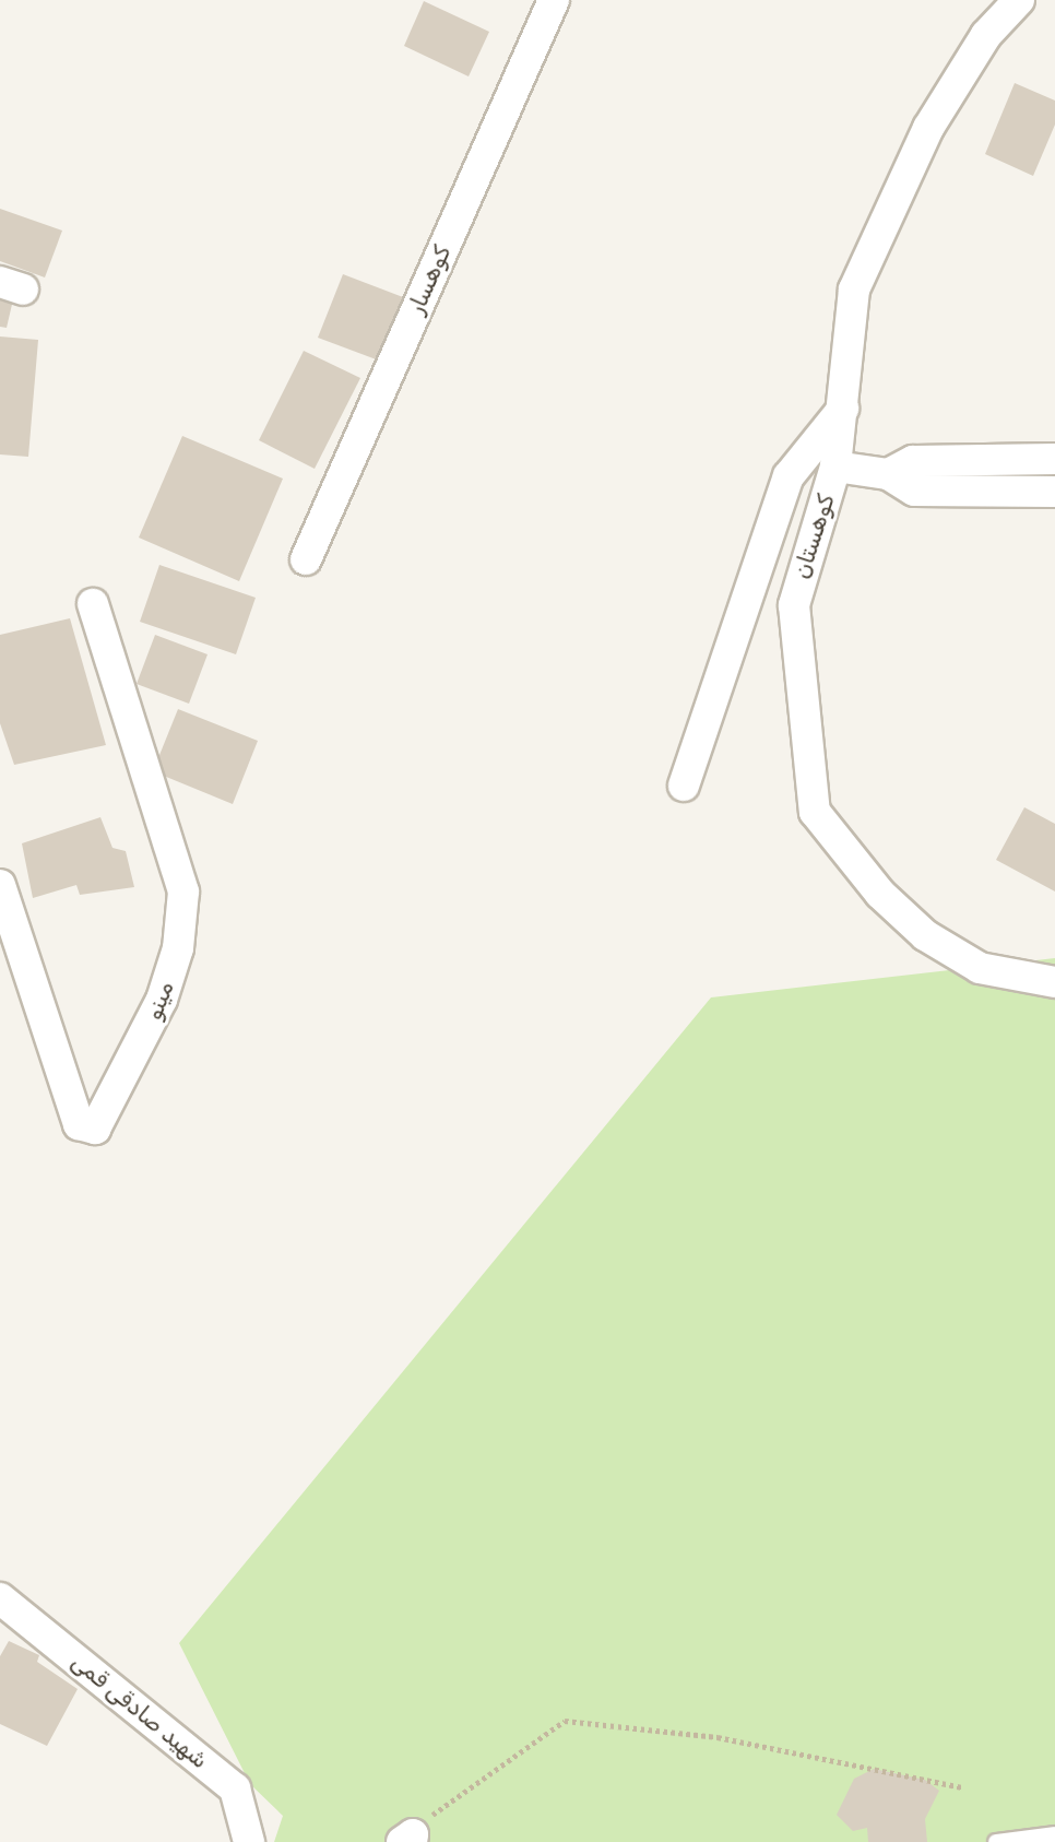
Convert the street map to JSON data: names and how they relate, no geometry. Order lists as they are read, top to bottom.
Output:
{
  "streets": {
    "street": [
      "کوهسار",
      "کوهستان",
      "مینو",
      "شهید صادقی قمی"
    ]
  }
}
